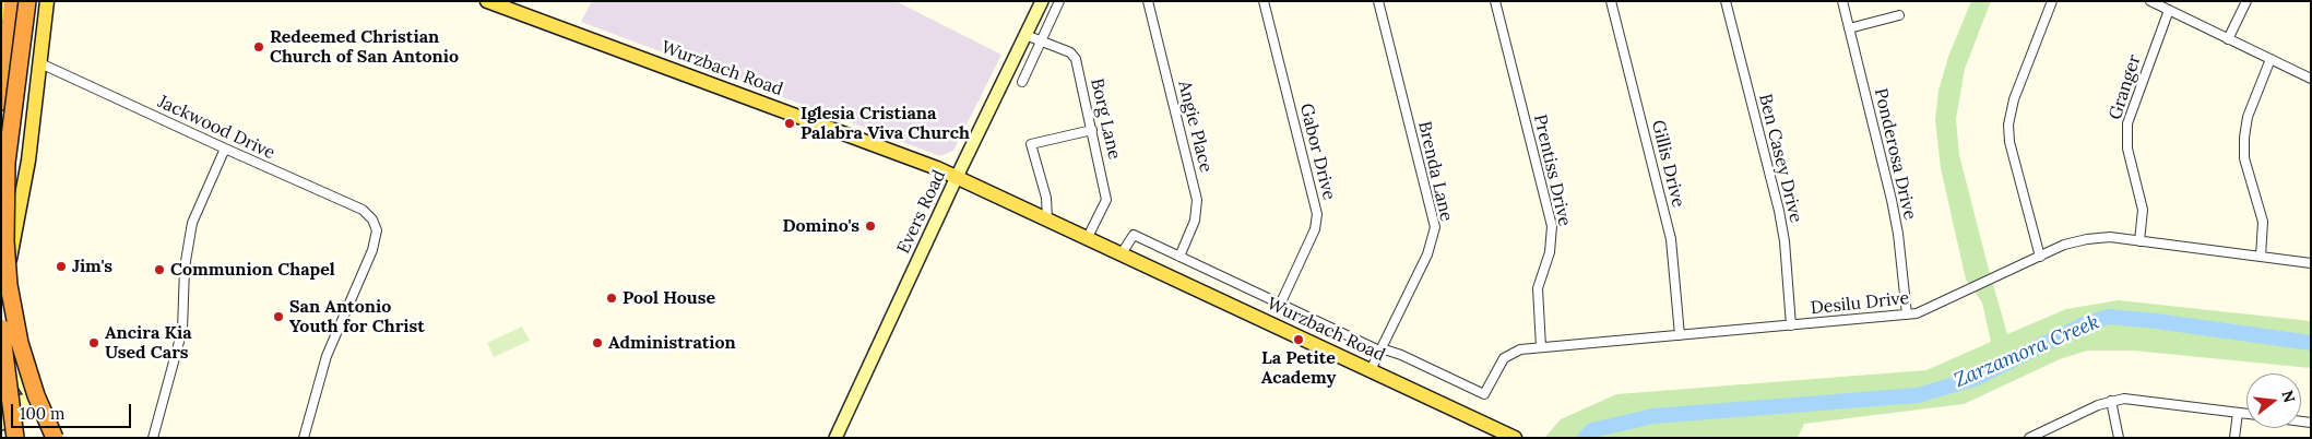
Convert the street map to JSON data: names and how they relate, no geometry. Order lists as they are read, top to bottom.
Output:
{
  "streets": {
    "main road": ["Wurzbach Road", "Evers Road"],
    "street": [
      "Granger",
      "Borg Lane",
      "Angie Place",
      "Jackwood Drive",
      "Gabor Drive",
      "Ponderosa Drive",
      "Ben Casey Drive",
      "Gillis Drive",
      "Prentiss Drive",
      "Brenda Lane",
      "Desilu Drive"
    ]
  },
  "crossings": [
    ["Wurzbach Road", "Borg Lane"],
    ["Wurzbach Road", "Angie Place"],
    ["Wurzbach Road", "Gabor Drive"],
    ["Wurzbach Road", "Brenda Lane"],
    ["Wurzbach Road", "Evers Road"],
    ["Wurzbach Road", "Desilu Drive"],
    ["Granger", "Desilu Drive"],
    ["Borg Lane", "Evers Road"],
    ["Ponderosa Drive", "Desilu Drive"],
    ["Ben Casey Drive", "Desilu Drive"],
    ["Gillis Drive", "Desilu Drive"],
    ["Prentiss Drive", "Desilu Drive"]
  ],
  "water": ["Zarzamora Creek"],
  "places": [
    "Redeemed Christian Church of San Antonio",
    "Iglesia Cristiana Palabra Viva Church",
    "Domino's",
    "Jim's",
    "Communion Chapel",
    "Pool House",
    "San Antonio Youth for Christ",
    "La Petite Academy",
    "Ancira Kia Used Cars",
    "Administration"
  ],
  "scale_bar": "100 m",
  "north": "right"
}
